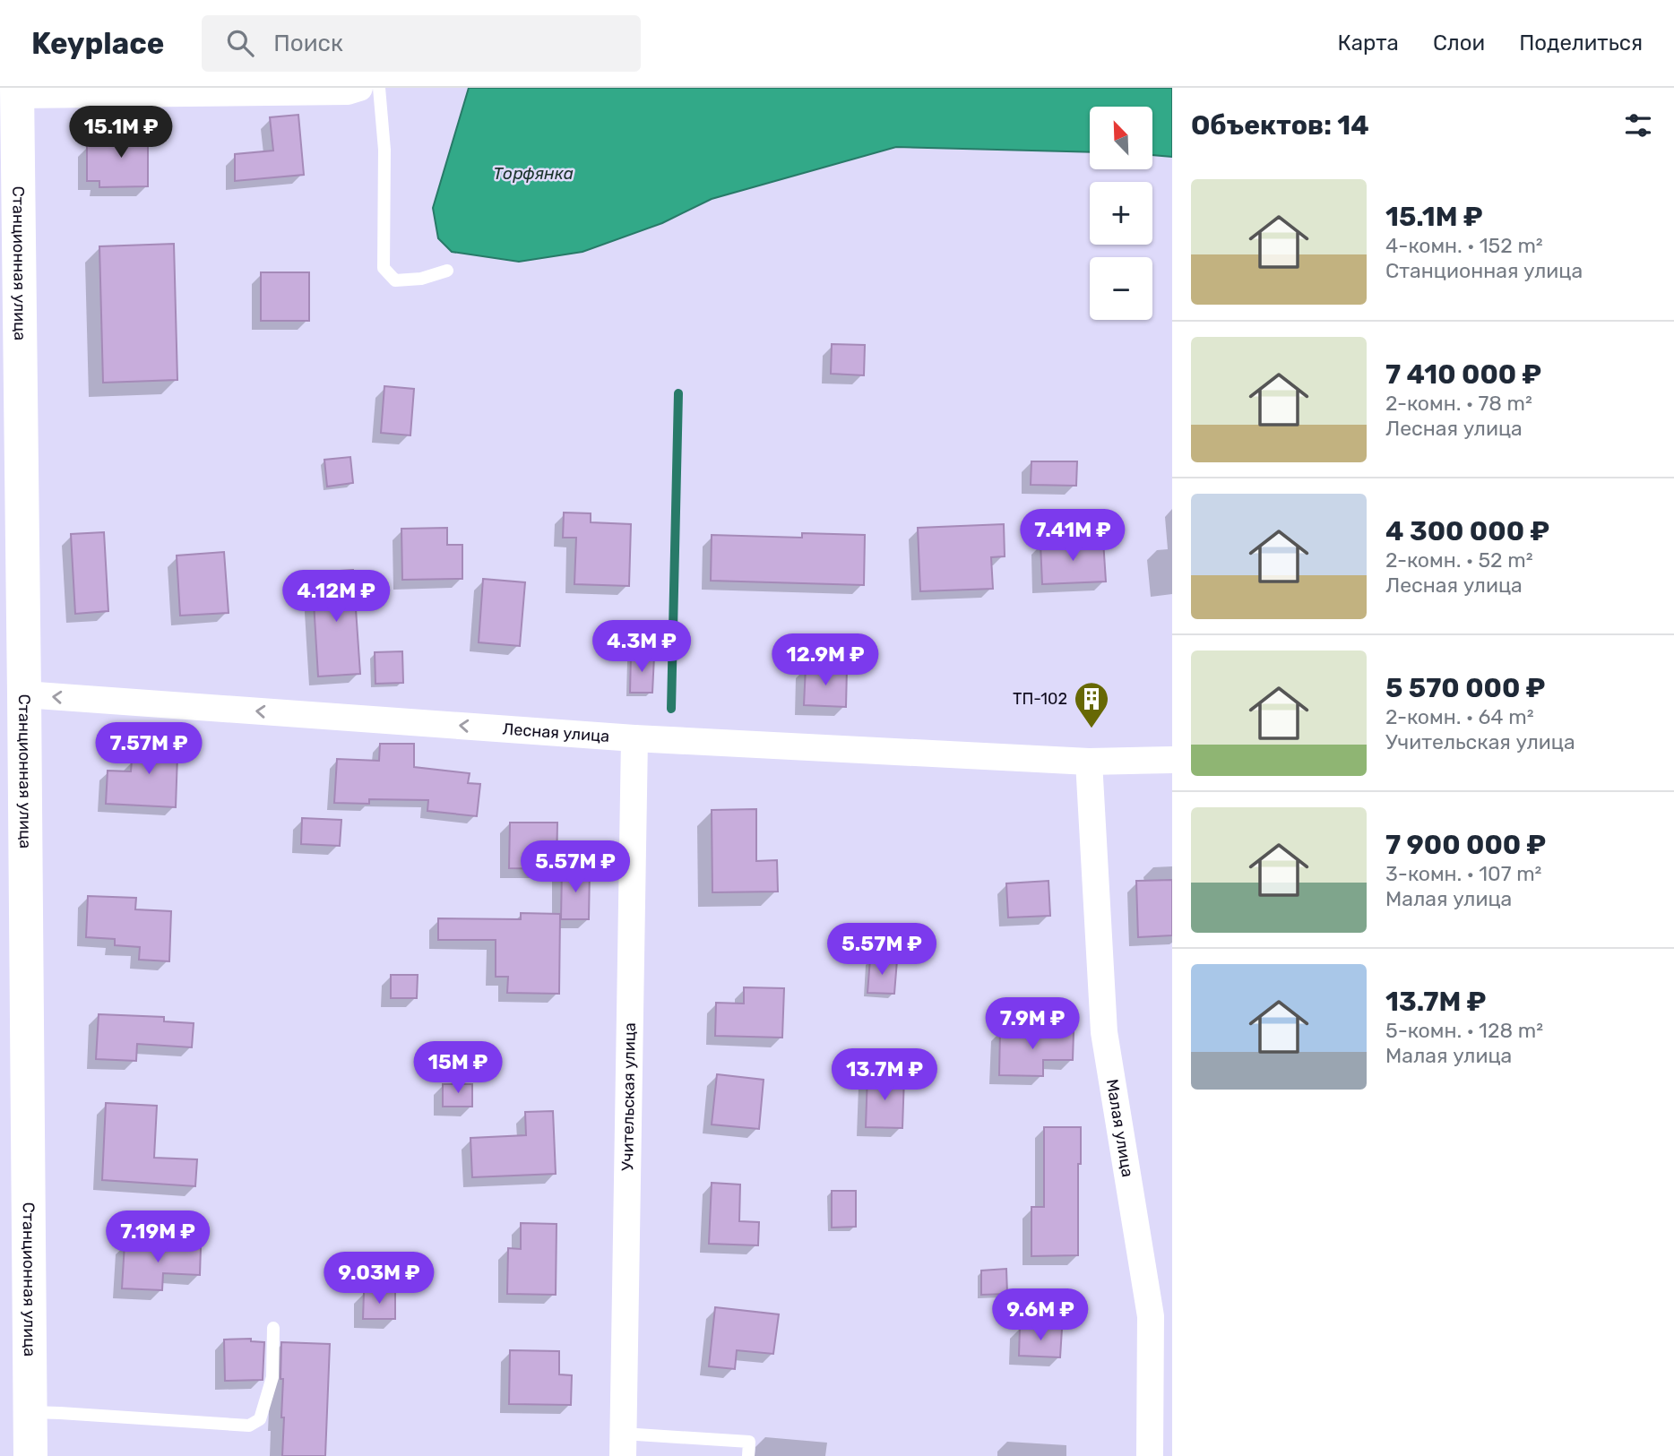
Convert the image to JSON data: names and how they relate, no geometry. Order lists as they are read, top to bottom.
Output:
{
  "streets": {
    "main road": ["Станционная улица"],
    "street": ["Лесная улица", "Учительская улица", "Малая улица"]
  },
  "crossings": [
    ["Станционная улица", "Лесная улица"],
    ["Лесная улица", "Учительская улица"],
    ["Лесная улица", "Малая улица"]
  ],
  "one_way": ["Лесная улица"],
  "water": ["Торфянка"],
  "places": {
    "building": ["ТП-102"]
  },
  "north": "top left",
  "page": {
    "header": "Keyplace",
    "search": "Поиск",
    "nav": ["Карта", "Слои", "Поделиться"],
    "heading": "Объектов: 14",
    "price": [
      "15.1M ₽",
      "7.41M ₽",
      "4.12M ₽",
      "4.3M ₽",
      "12.9M ₽",
      "7.57M ₽",
      "5.57M ₽",
      "5.57M ₽",
      "7.9M ₽",
      "15M ₽",
      "13.7M ₽",
      "7.19M ₽",
      "9.03M ₽",
      "9.6M ₽"
    ],
    "map_buttons": ["+", "−"],
    "list": [
      {
        "name": "15.1M ₽",
        "note": "4-комн. · 152 m² · Станционная улица"
      },
      {
        "name": "7 410 000 ₽",
        "note": "2-комн. · 78 m² · Лесная улица"
      },
      {
        "name": "4 300 000 ₽",
        "note": "2-комн. · 52 m² · Лесная улица"
      },
      {
        "name": "5 570 000 ₽",
        "note": "2-комн. · 64 m² · Учительская улица"
      },
      {
        "name": "7 900 000 ₽",
        "note": "3-комн. · 107 m² · Малая улица"
      },
      {
        "name": "13.7M ₽",
        "note": "5-комн. · 128 m² · Малая улица"
      }
    ]
  }
}
